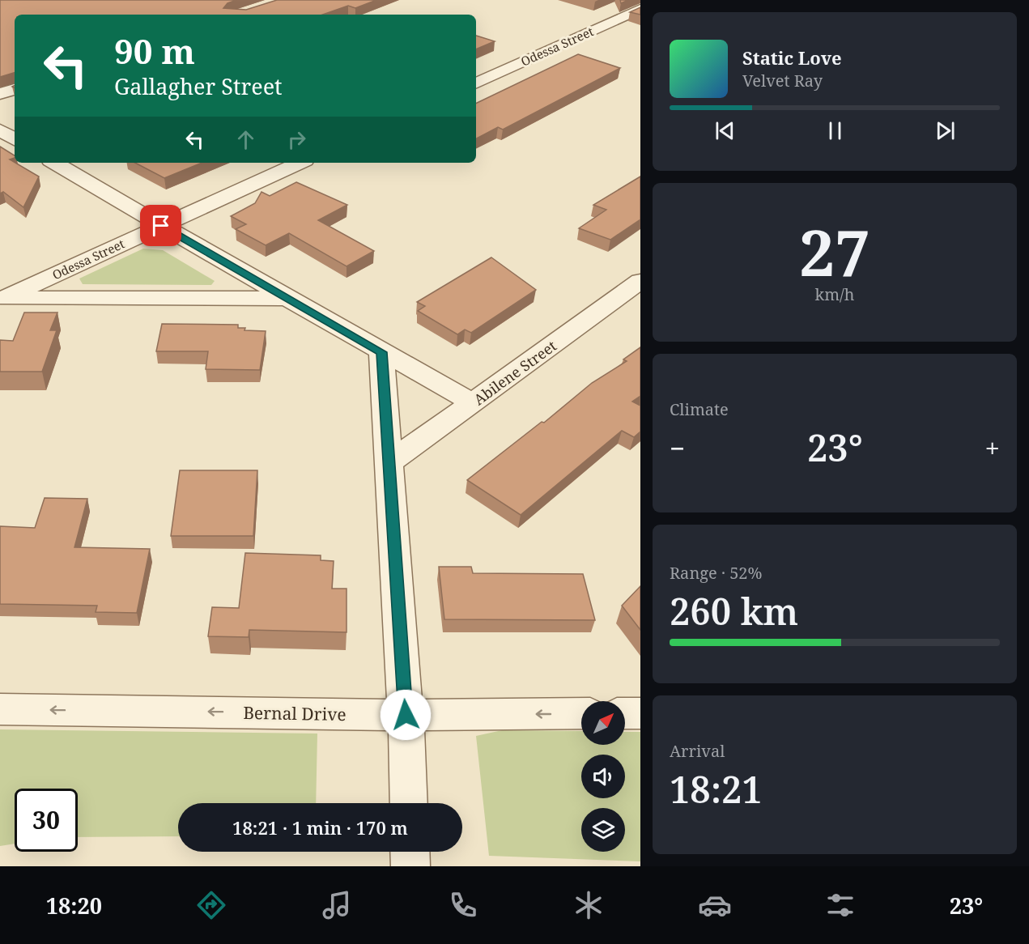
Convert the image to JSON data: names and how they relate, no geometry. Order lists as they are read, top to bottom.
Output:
{
  "streets": {
    "street": ["Odessa Street", "Abilene Street", "Bernal Drive"]
  },
  "one_way": ["Bernal Drive"],
  "north": "top right",
  "page": {
    "turn": ["90 m", "Gallagher Street"],
    "song": ["Static Love", "Velvet Ray"],
    "tile": [
      ["27", "km/h"],
      "Climate",
      ["Range · 52%", "260 km"],
      ["Arrival", "18:21"]
    ],
    "heat": ["−", "23°", "+"],
    "limit": "30",
    "trip": "18:21 · 1 min · 170 m",
    "tabs": ["18:20", "23°"]
  }
}
